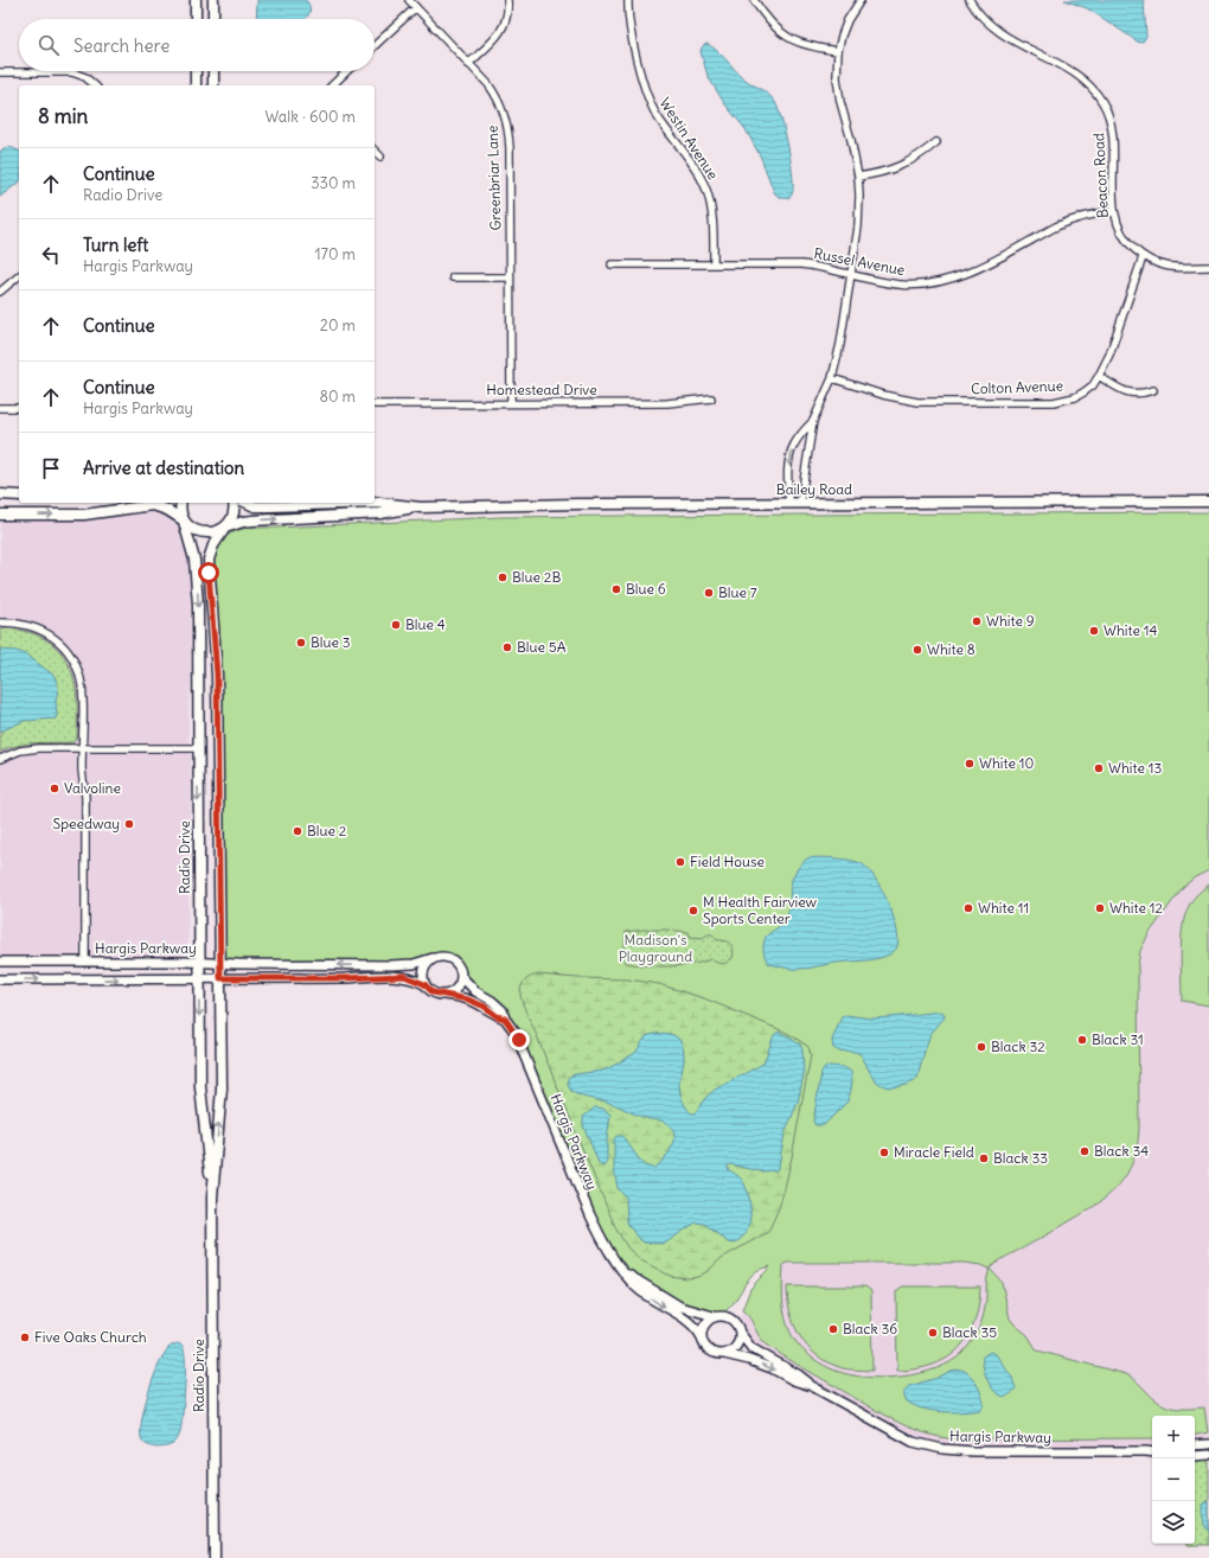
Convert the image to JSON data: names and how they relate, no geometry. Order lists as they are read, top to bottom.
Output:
{
  "streets": {
    "main road": ["Bailey Road", "Radio Drive"],
    "street": [
      "Westin Avenue",
      "Beacon Road",
      "Greenbriar Lane",
      "Russel Avenue",
      "Colton Avenue",
      "Homestead Drive",
      "Hargis Parkway"
    ]
  },
  "crossings": [
    ["Westin Avenue", "Russel Avenue"],
    ["Beacon Road", "Russel Avenue"],
    ["Beacon Road", "Colton Avenue"],
    ["Greenbriar Lane", "Homestead Drive"],
    ["Bailey Road", "Radio Drive"],
    ["Radio Drive", "Hargis Parkway"]
  ],
  "parks": ["Madison's Playground"],
  "places": [
    "Blue 2B",
    "Blue 6",
    "Blue 7",
    "White 9",
    "Blue 4",
    "White 14",
    "Blue 3",
    "Blue 5A",
    "White 8",
    "White 10",
    "White 13",
    "Valvoline",
    "Speedway",
    "Blue 2",
    "Field House",
    "White 11",
    "White 12",
    "M Health Fairview Sports Center",
    "Black 31",
    "Black 32",
    "Black 34",
    "Miracle Field",
    "Black 33",
    "Black 36",
    "Black 35",
    "Five Oaks Church"
  ],
  "page": {
    "search": "Search here",
    "heading": ["8 min", "Walk · 600 m"],
    "list": [
      ["Continue", "Radio Drive", "330 m"],
      ["Turn left", "Hargis Parkway", "170 m"],
      ["Continue", "20 m"],
      ["Continue", "Hargis Parkway", "80 m"],
      "Arrive at destination"
    ],
    "map_buttons": ["+", "−"]
  }
}
